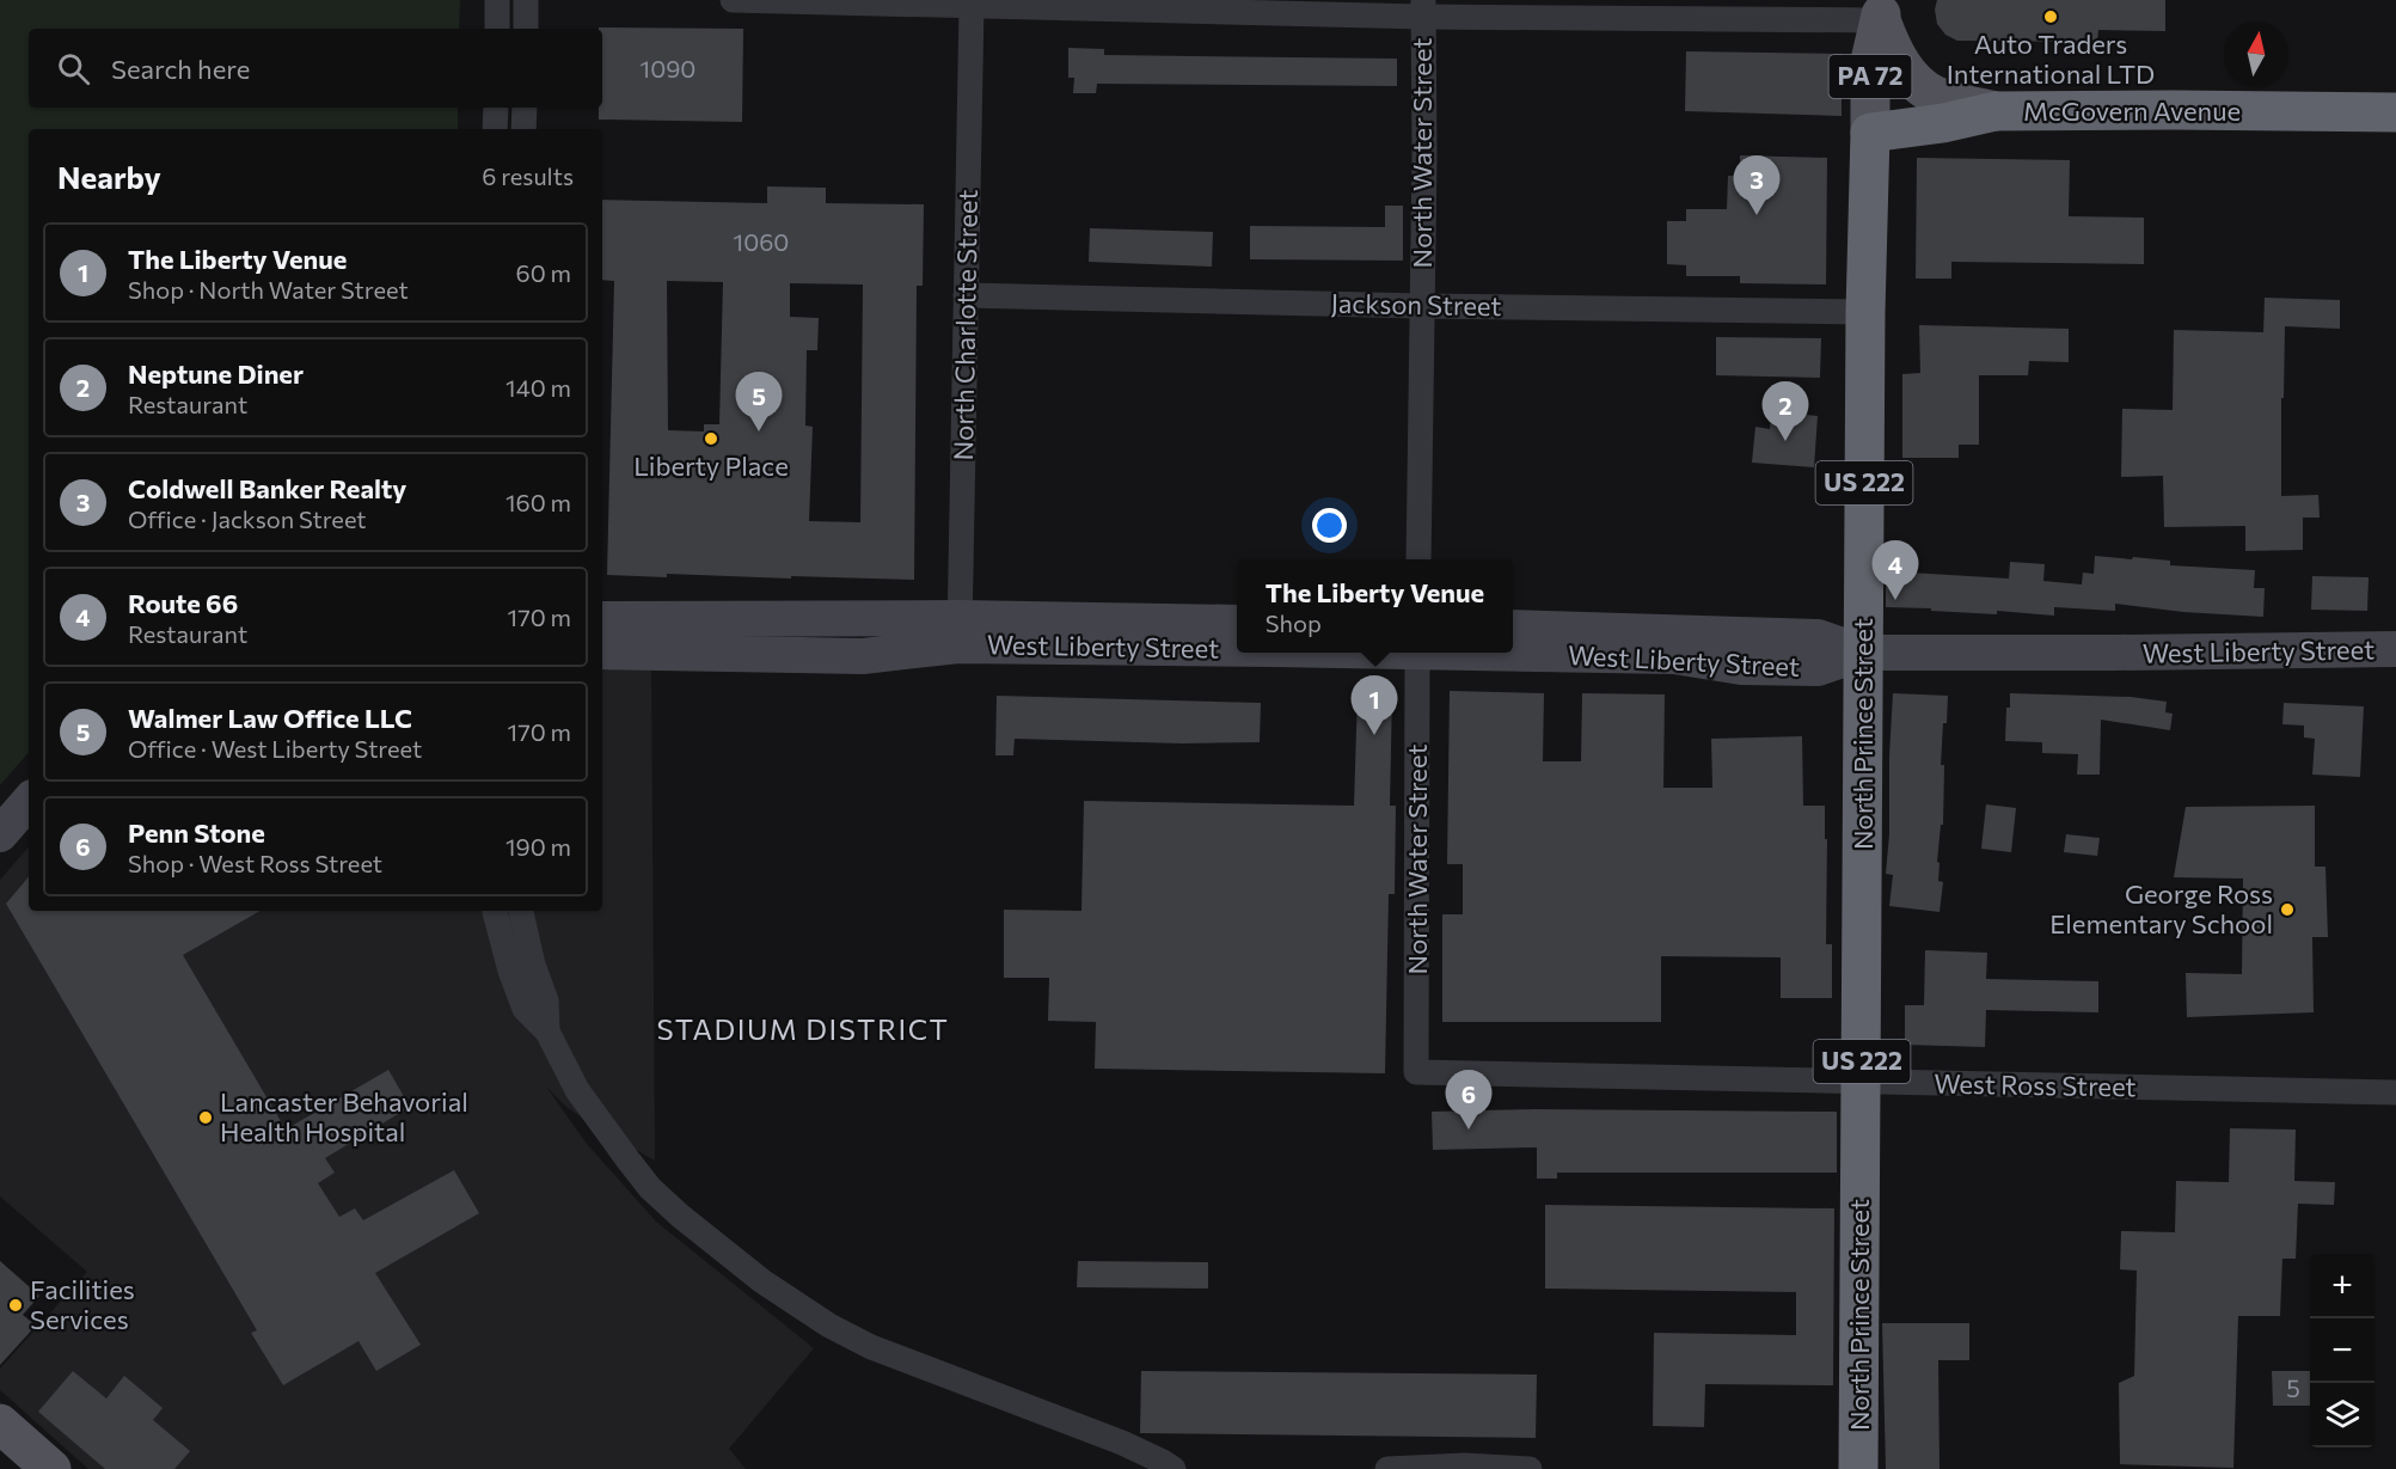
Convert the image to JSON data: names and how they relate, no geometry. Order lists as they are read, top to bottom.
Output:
{
  "streets": {
    "highway": ["McGovern Avenue", "US 222", "North Prince Street"],
    "main road": ["PA 72", "West Liberty Street"],
    "street": [
      "North Water Street",
      "Jackson Street",
      "North Charlotte Street",
      "West Ross Street"
    ]
  },
  "crossings": [
    ["PA 72", "McGovern Avenue"],
    ["PA 72", "North Prince Street"],
    ["McGovern Avenue", "North Prince Street"],
    ["North Water Street", "Jackson Street"],
    ["North Water Street", "West Ross Street"],
    ["Jackson Street", "North Charlotte Street"],
    ["Jackson Street", "North Prince Street"],
    ["North Charlotte Street", "West Liberty Street"],
    ["West Liberty Street", "North Prince Street"],
    ["North Prince Street", "West Ross Street"]
  ],
  "districts": ["STADIUM DISTRICT"],
  "places": [
    "Auto Traders International LTD",
    "Liberty Place",
    "George Ross Elementary School",
    "Lancaster Behavorial Health Hospital",
    "Facilities Services"
  ],
  "house_numbers": ["1090", "1060", "5"],
  "north": "top",
  "page": {
    "search": "Search here",
    "heading": ["Nearby", "6 results"],
    "pins": [
      "3",
      "5",
      "2",
      "4",
      "1",
      "6"
    ],
    "list": [
      {
        "mark": "1",
        "name": "The Liberty Venue",
        "note": "Shop · North Water Street",
        "value": "60 m"
      },
      {
        "mark": "2",
        "name": "Neptune Diner",
        "note": "Restaurant",
        "value": "140 m"
      },
      {
        "mark": "3",
        "name": "Coldwell Banker Realty",
        "note": "Office · Jackson Street",
        "value": "160 m"
      },
      {
        "mark": "4",
        "name": "Route 66",
        "note": "Restaurant",
        "value": "170 m"
      },
      {
        "mark": "5",
        "name": "Walmer Law Office LLC",
        "note": "Office · West Liberty Street",
        "value": "170 m"
      },
      {
        "mark": "6",
        "name": "Penn Stone",
        "note": "Shop · West Ross Street",
        "value": "190 m"
      }
    ],
    "popup": ["The Liberty Venue", "Shop"],
    "map_buttons": ["+", "−"]
  }
}
